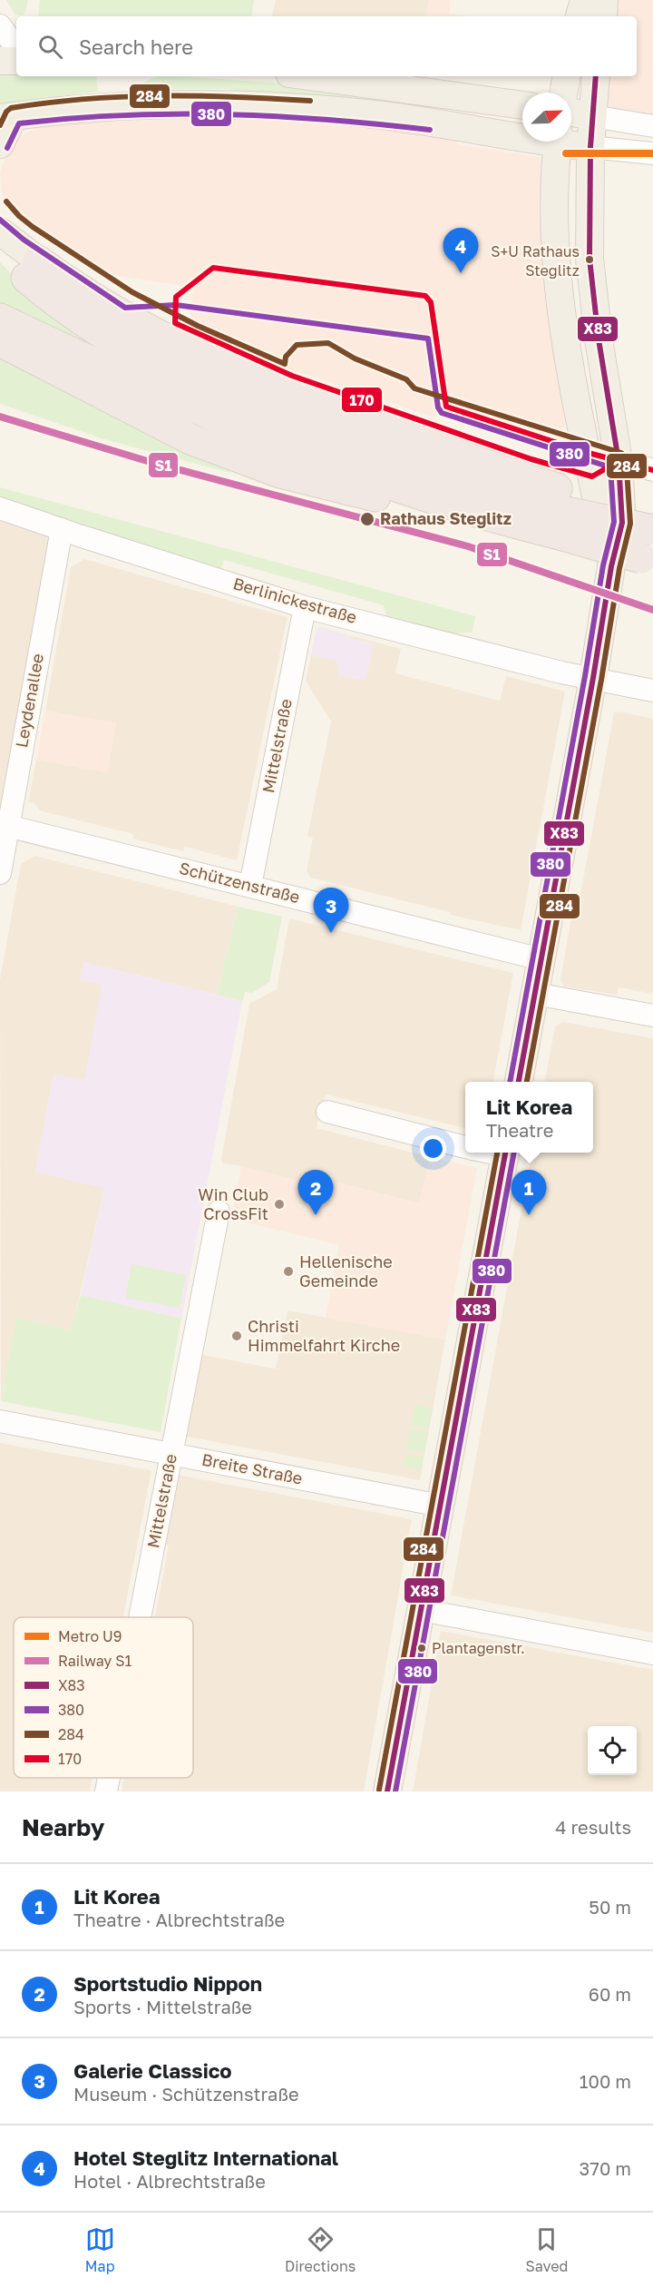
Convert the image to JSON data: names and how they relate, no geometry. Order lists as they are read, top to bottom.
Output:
{
  "streets": {
    "street": [
      "Berlinickestraße",
      "Leydenallee",
      "Mittelstraße",
      "Schützenstraße",
      "Breite Straße"
    ]
  },
  "crossings": [
    ["Berlinickestraße", "Leydenallee"],
    ["Berlinickestraße", "Mittelstraße"],
    ["Leydenallee", "Schützenstraße"],
    ["Mittelstraße", "Schützenstraße"],
    ["Mittelstraße", "Breite Straße"]
  ],
  "places": [
    "S+U Rathaus Steglitz",
    "Rathaus Steglitz",
    "Win Club CrossFit",
    "Hellenische Gemeinde",
    "Christi Himmelfahrt Kirche",
    "Plantagenstr."
  ],
  "lines": [
    "transit line X83",
    "transit line 284",
    "transit line 380",
    "metro line U9",
    "transit line 170",
    "rail line S1"
  ],
  "legend": [
    "Metro U9",
    "Railway S1",
    "X83",
    "380",
    "284",
    "170"
  ],
  "north": "top right",
  "page": {
    "search": "Search here",
    "pins": [
      "4",
      "3",
      "1",
      "2"
    ],
    "popup": ["Lit Korea", "Theatre"],
    "heading": ["Nearby", "4 results"],
    "list": [
      {
        "mark": "1",
        "name": "Lit Korea",
        "note": "Theatre · Albrechtstraße",
        "value": "50 m"
      },
      {
        "mark": "2",
        "name": "Sportstudio Nippon",
        "note": "Sports · Mittelstraße",
        "value": "60 m"
      },
      {
        "mark": "3",
        "name": "Galerie Classico",
        "note": "Museum · Schützenstraße",
        "value": "100 m"
      },
      {
        "mark": "4",
        "name": "Hotel Steglitz International",
        "note": "Hotel · Albrechtstraße",
        "value": "370 m"
      }
    ],
    "nav": ["Map", "Directions", "Saved"]
  }
}
